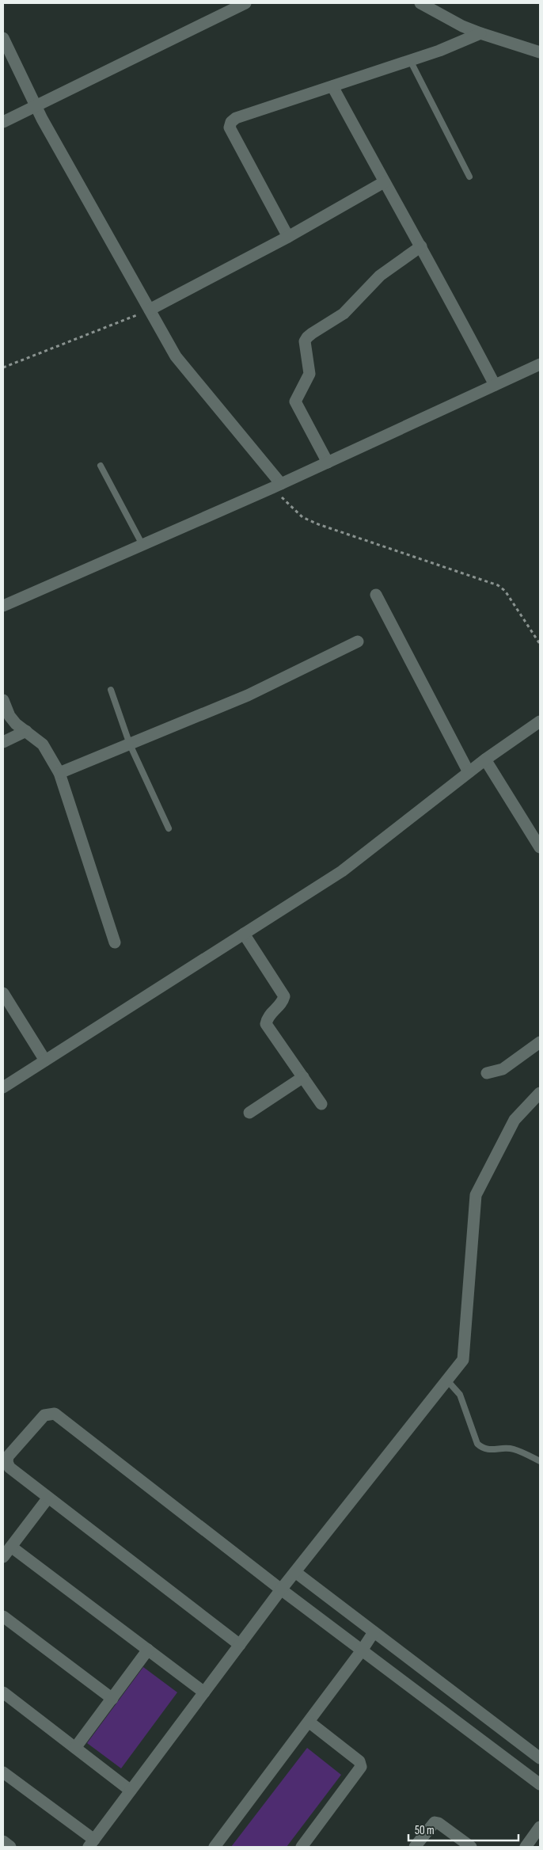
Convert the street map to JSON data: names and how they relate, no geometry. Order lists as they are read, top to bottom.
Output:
{
  "scale_bar": "50 m"
}
